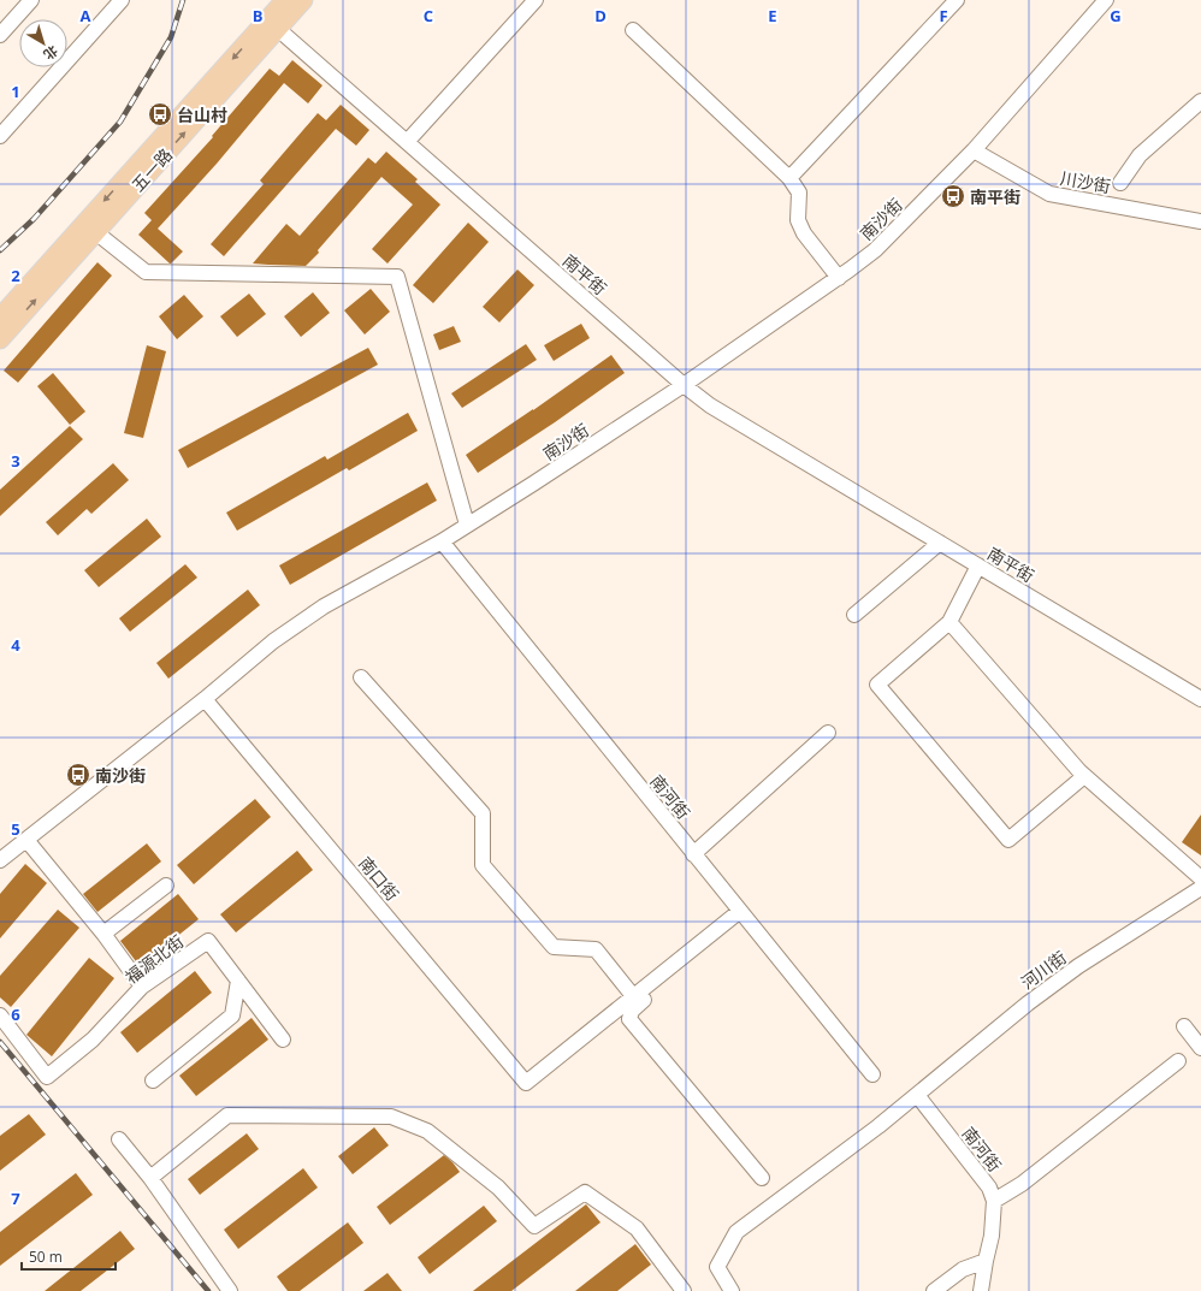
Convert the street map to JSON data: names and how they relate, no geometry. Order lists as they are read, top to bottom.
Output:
{
  "streets": {
    "main road": ["五一路"],
    "street": [
      "川沙街",
      "南沙街",
      "南平街",
      "南河街",
      "南口街",
      "福源北街",
      "河川街"
    ]
  },
  "crossings": [
    ["五一路", "南平街"],
    ["川沙街", "南沙街"],
    ["南沙街", "南平街"],
    ["南沙街", "南河街"],
    ["南沙街", "南口街"],
    ["南河街", "河川街"]
  ],
  "places": {
    "bus stop": ["台山村", "南平街", "南沙街"]
  },
  "scale_bar": "50 m",
  "north": "bottom right",
  "grid": {
    "columns": [
      "A",
      "B",
      "C",
      "D",
      "E",
      "F",
      "G"
    ],
    "rows": [
      "1",
      "2",
      "3",
      "4",
      "5",
      "6",
      "7"
    ]
  }
}
